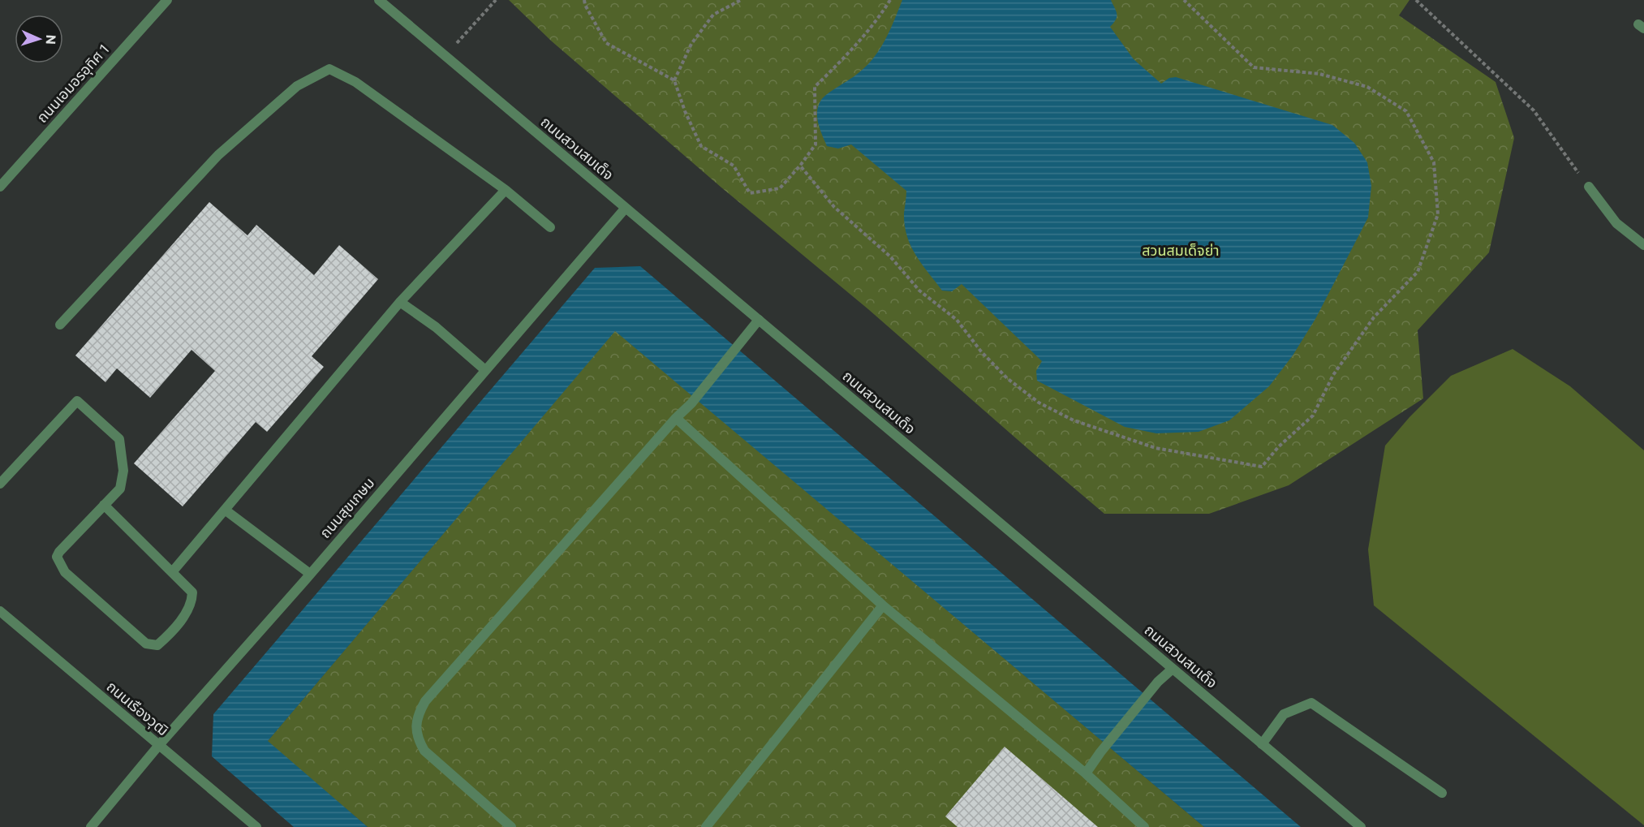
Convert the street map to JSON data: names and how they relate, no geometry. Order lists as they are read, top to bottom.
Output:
{
  "streets": {
    "street": [
      "ถนนเอมอรอุทิศ 1",
      "ถนนสวนสมเด็จ",
      "ถนนสุขเกษม",
      "ถนนเรืองวุฒิ"
    ]
  },
  "crossings": [
    ["ถนนสวนสมเด็จ", "ถนนสุขเกษม"],
    ["ถนนสุขเกษม", "ถนนเรืองวุฒิ"]
  ],
  "parks": ["สวนสมเด็จย่า"],
  "north": "right"
}
